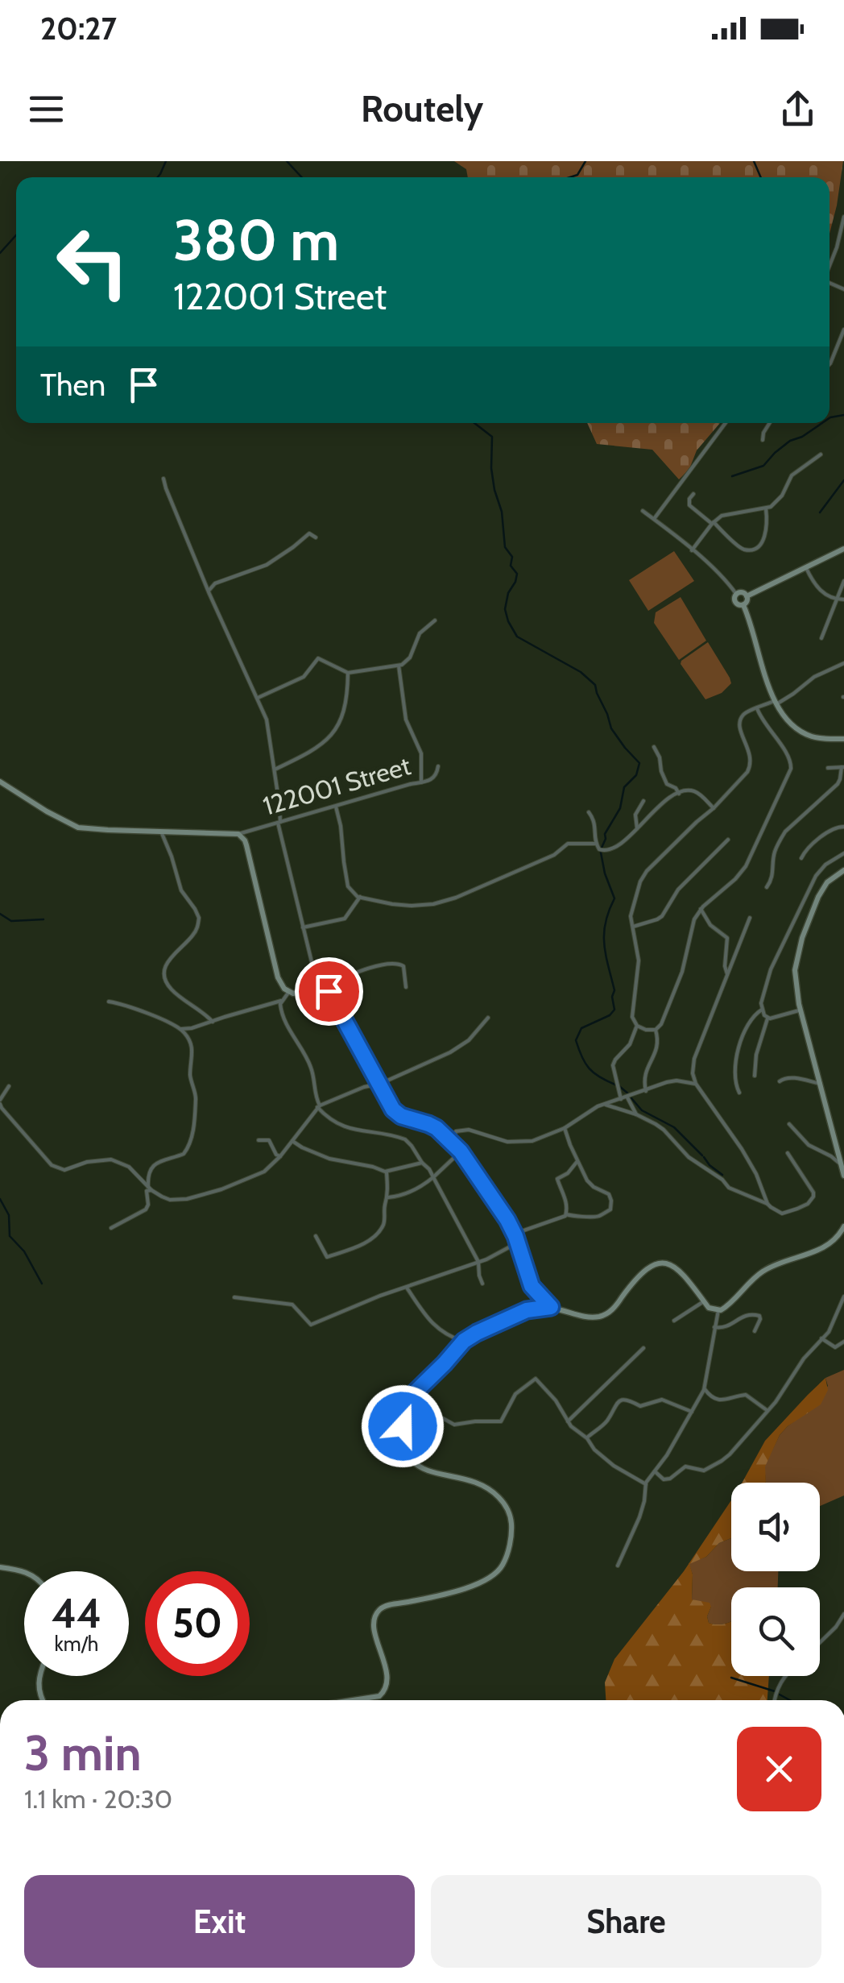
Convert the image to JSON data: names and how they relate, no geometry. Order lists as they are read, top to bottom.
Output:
{
  "streets": {
    "main road": ["122001 Street"]
  },
  "page": {
    "status": "20:27",
    "header": "Routely",
    "turn": ["380 m", "122001 Street"],
    "then": "Then",
    "speed": "44 km/h",
    "limit": "50",
    "heading": ["3 min", "1.1 km · 20:30"],
    "buttons": ["Exit", "Share"]
  }
}
